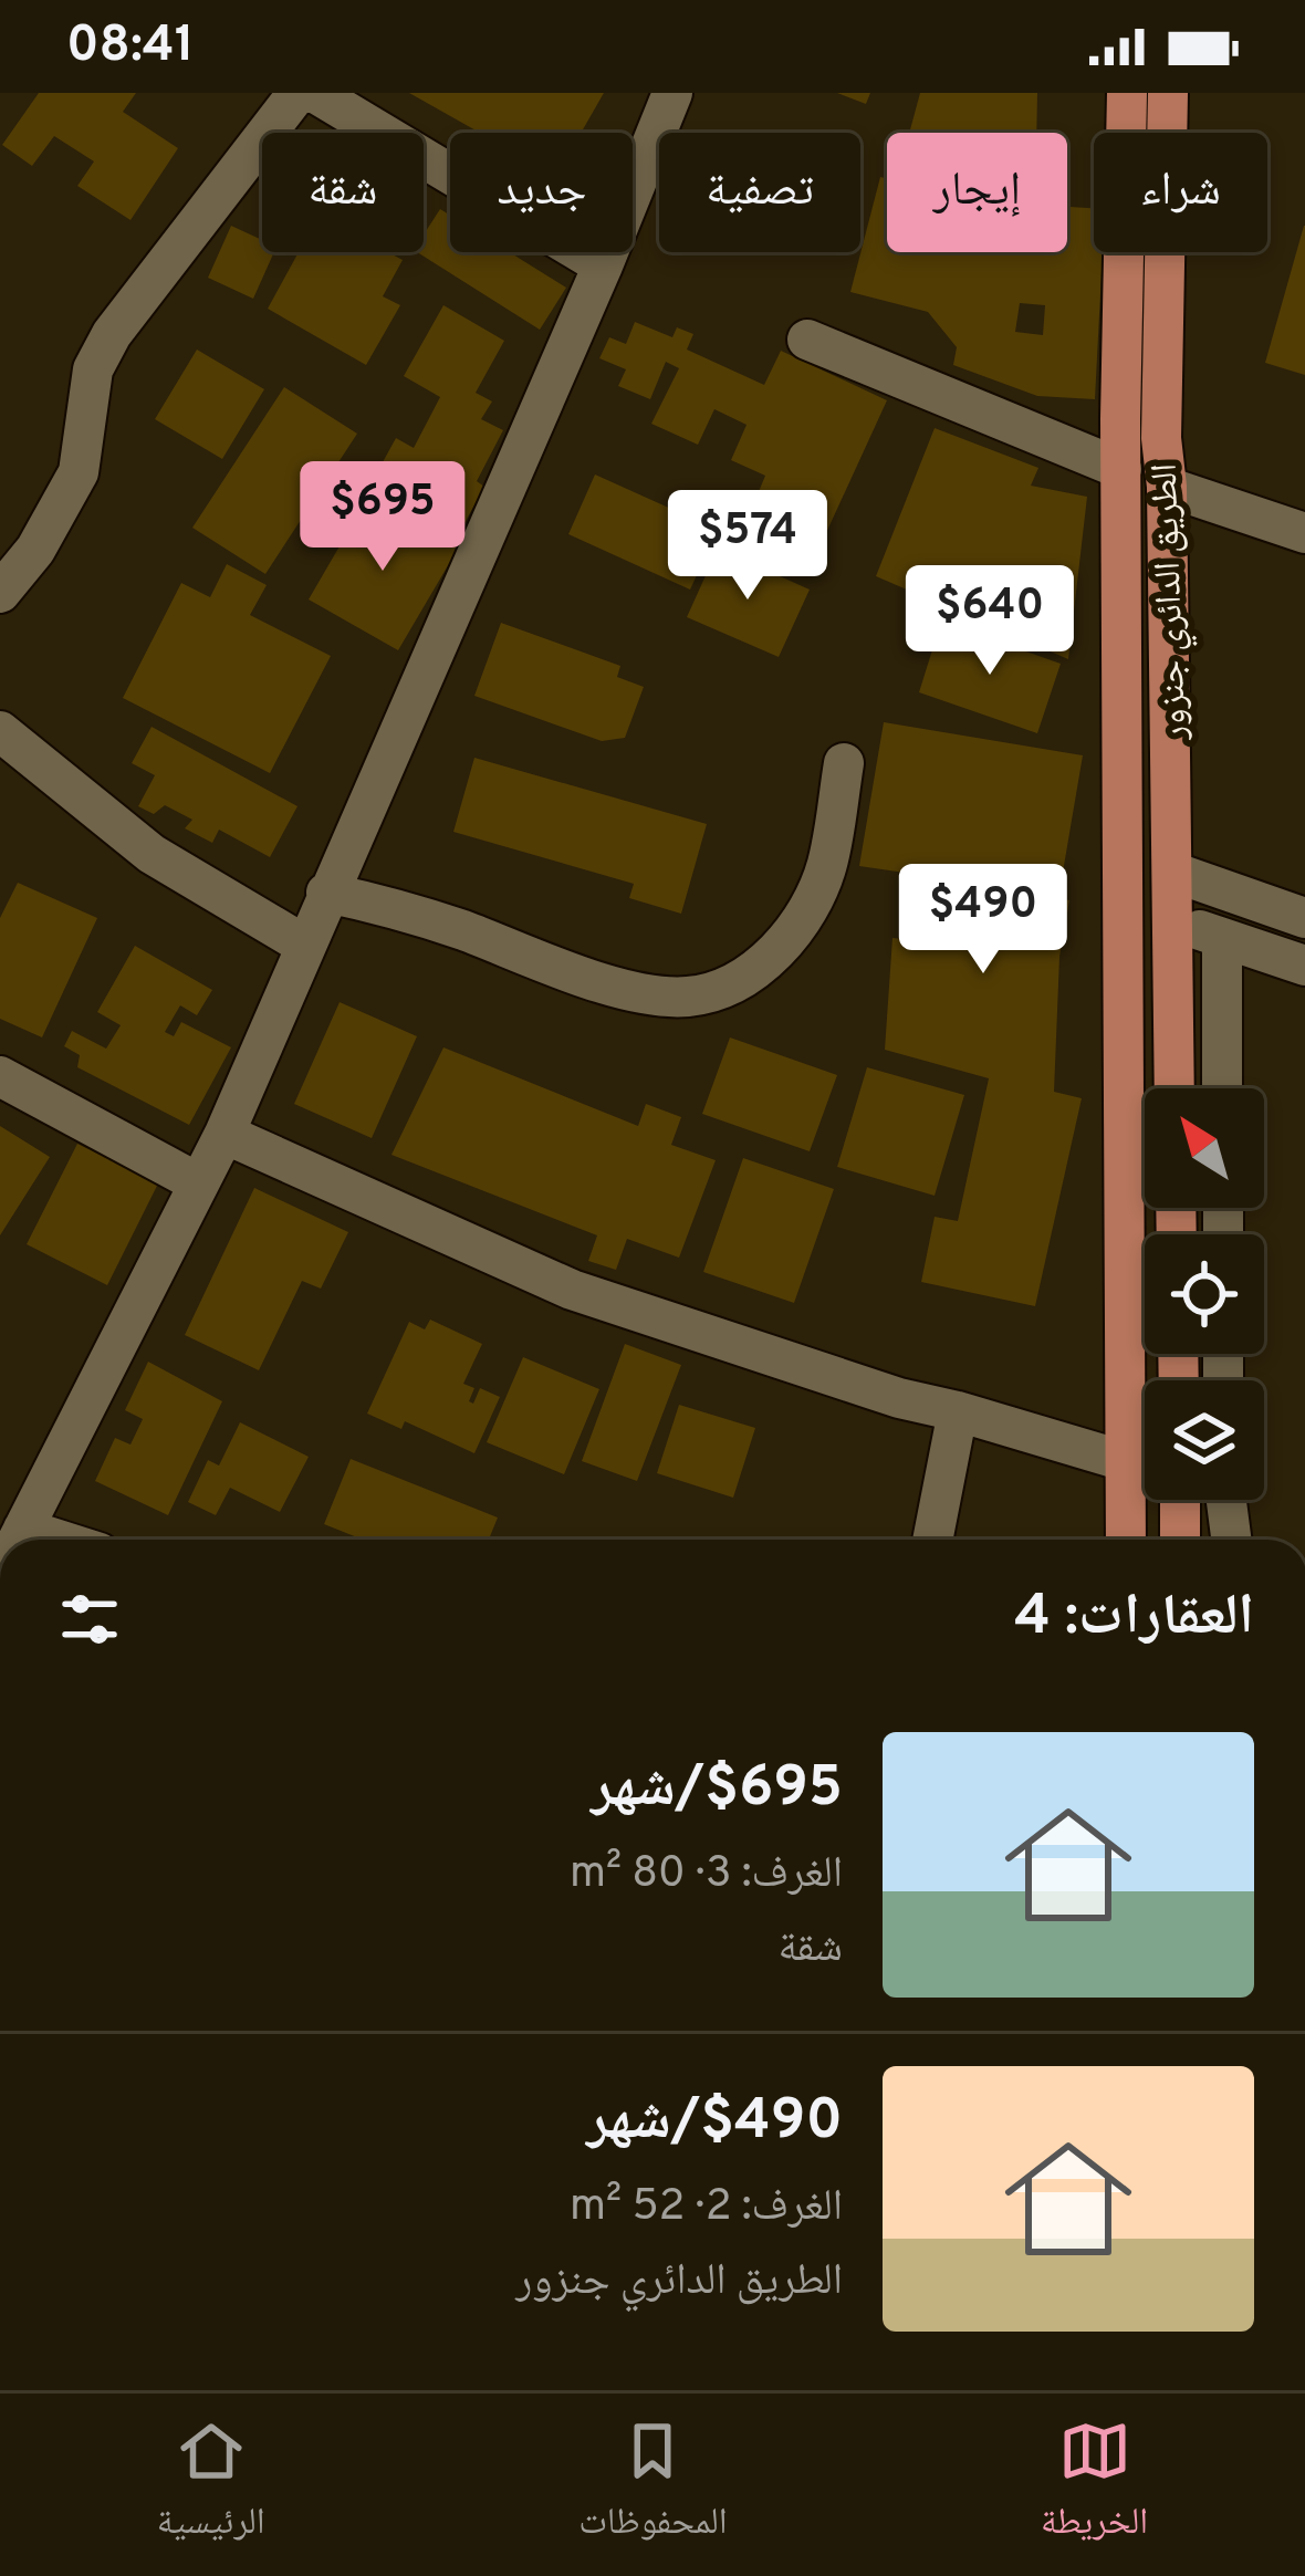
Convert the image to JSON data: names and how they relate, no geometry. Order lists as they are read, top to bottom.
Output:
{
  "streets": {
    "main road": ["الطريق الدائري جنزور"]
  },
  "north": "top left",
  "page": {
    "status": "08:41",
    "chip": [
      "شراء",
      "إيجار",
      "تصفية",
      "جديد",
      "شقة"
    ],
    "price": [
      "$695",
      "$574",
      "$640",
      "$490"
    ],
    "heading": "العقارات: 4",
    "list": [
      {
        "name": "$695/شهر",
        "note": "الغرف: 3 · 80 m² · شقة"
      },
      {
        "name": "$490/شهر",
        "note": "الغرف: 2 · 52 m² · الطريق الدائري جنزور"
      }
    ],
    "tabs": ["الخريطة", "المحفوظات", "الرئيسية"]
  }
}
